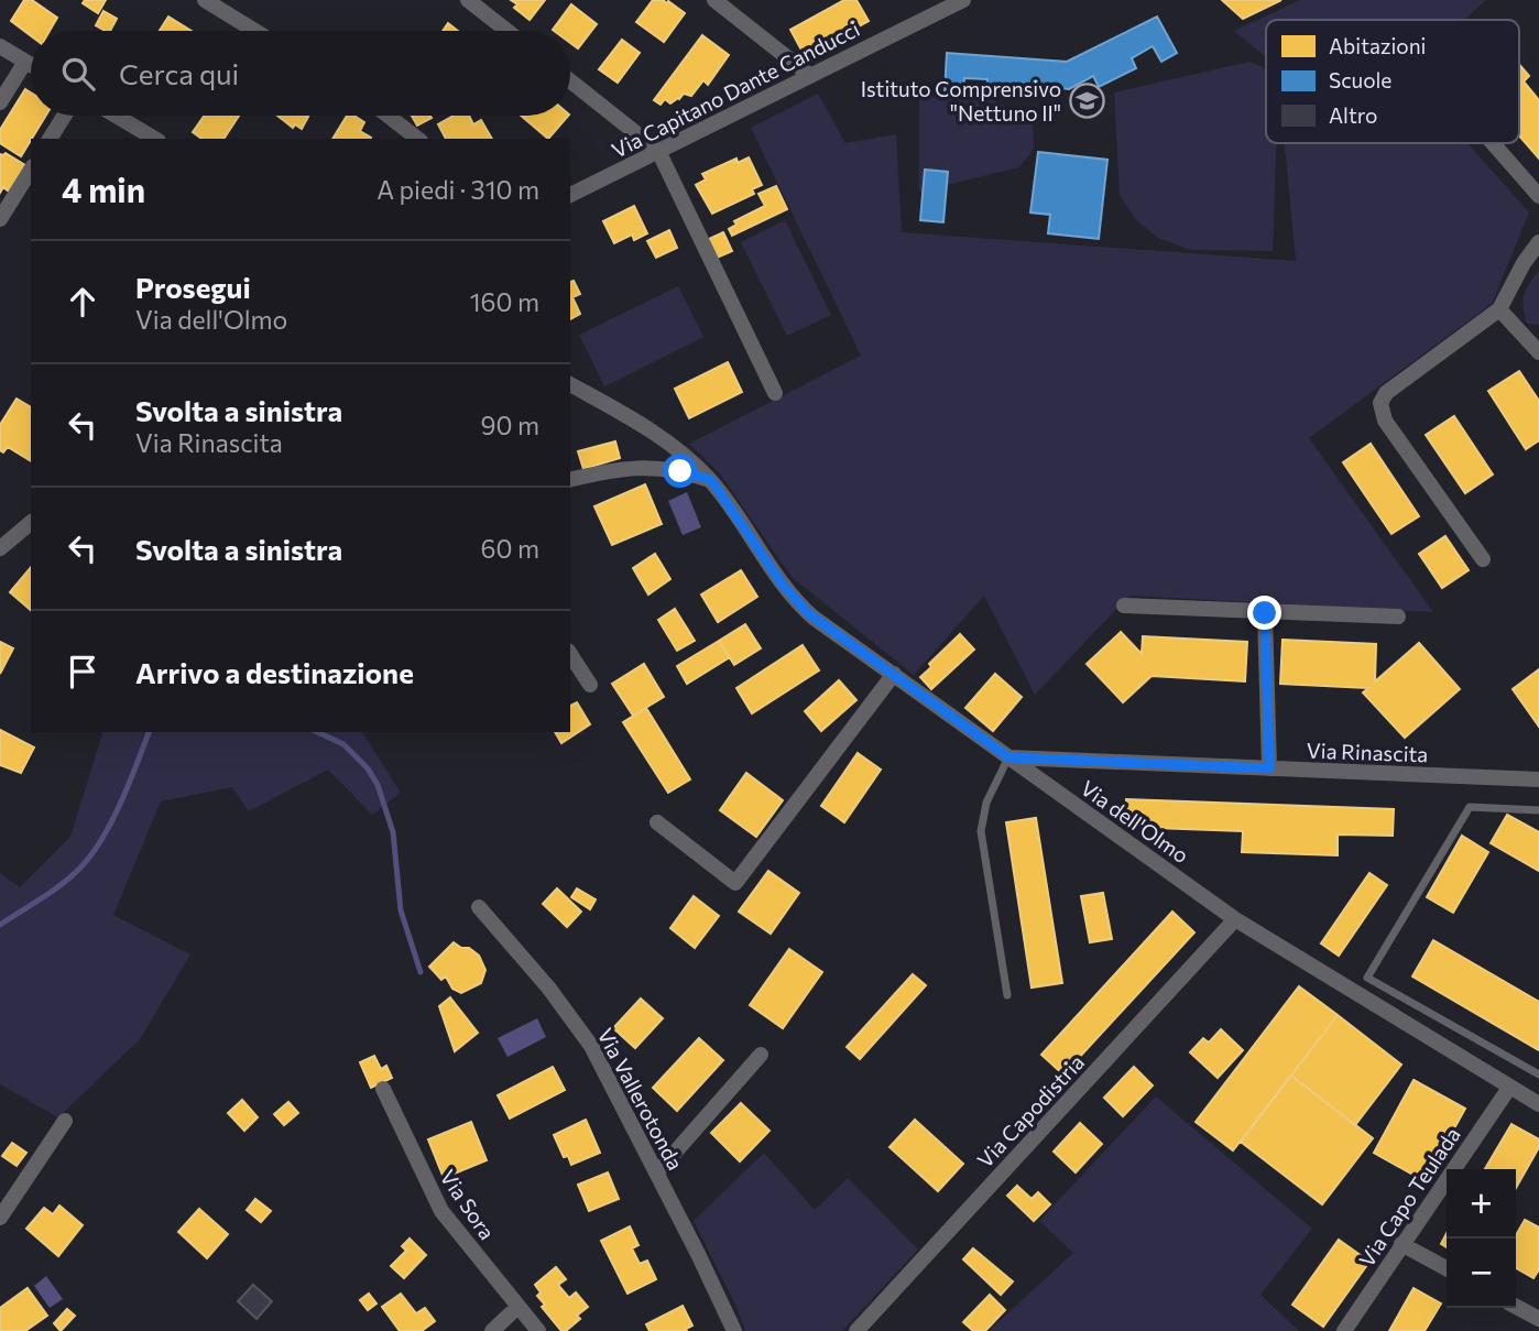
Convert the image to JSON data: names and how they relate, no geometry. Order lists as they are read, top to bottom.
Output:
{
  "streets": {
    "street": [
      "Via Capitano Dante Canducci",
      "Via Rinascita",
      "Via dell'Olmo",
      "Via Vallerotonda",
      "Via Capodistria",
      "Via Capo Teulada",
      "Via Sora"
    ]
  },
  "crossings": [
    ["Via Rinascita", "Via dell'Olmo"],
    ["Via dell'Olmo", "Via Capodistria"],
    ["Via dell'Olmo", "Via Capo Teulada"]
  ],
  "places": {
    "school or university": ["Istituto Comprensivo \"Nettuno II\""]
  },
  "legend": ["Abitazioni", "Scuole", "Altro"],
  "page": {
    "search": "Cerca qui",
    "heading": ["4 min", "A piedi · 310 m"],
    "list": [
      ["Prosegui", "Via dell'Olmo", "160 m"],
      ["Svolta a sinistra", "Via Rinascita", "90 m"],
      ["Svolta a sinistra", "60 m"],
      "Arrivo a destinazione"
    ],
    "map_buttons": ["+", "−"]
  }
}
